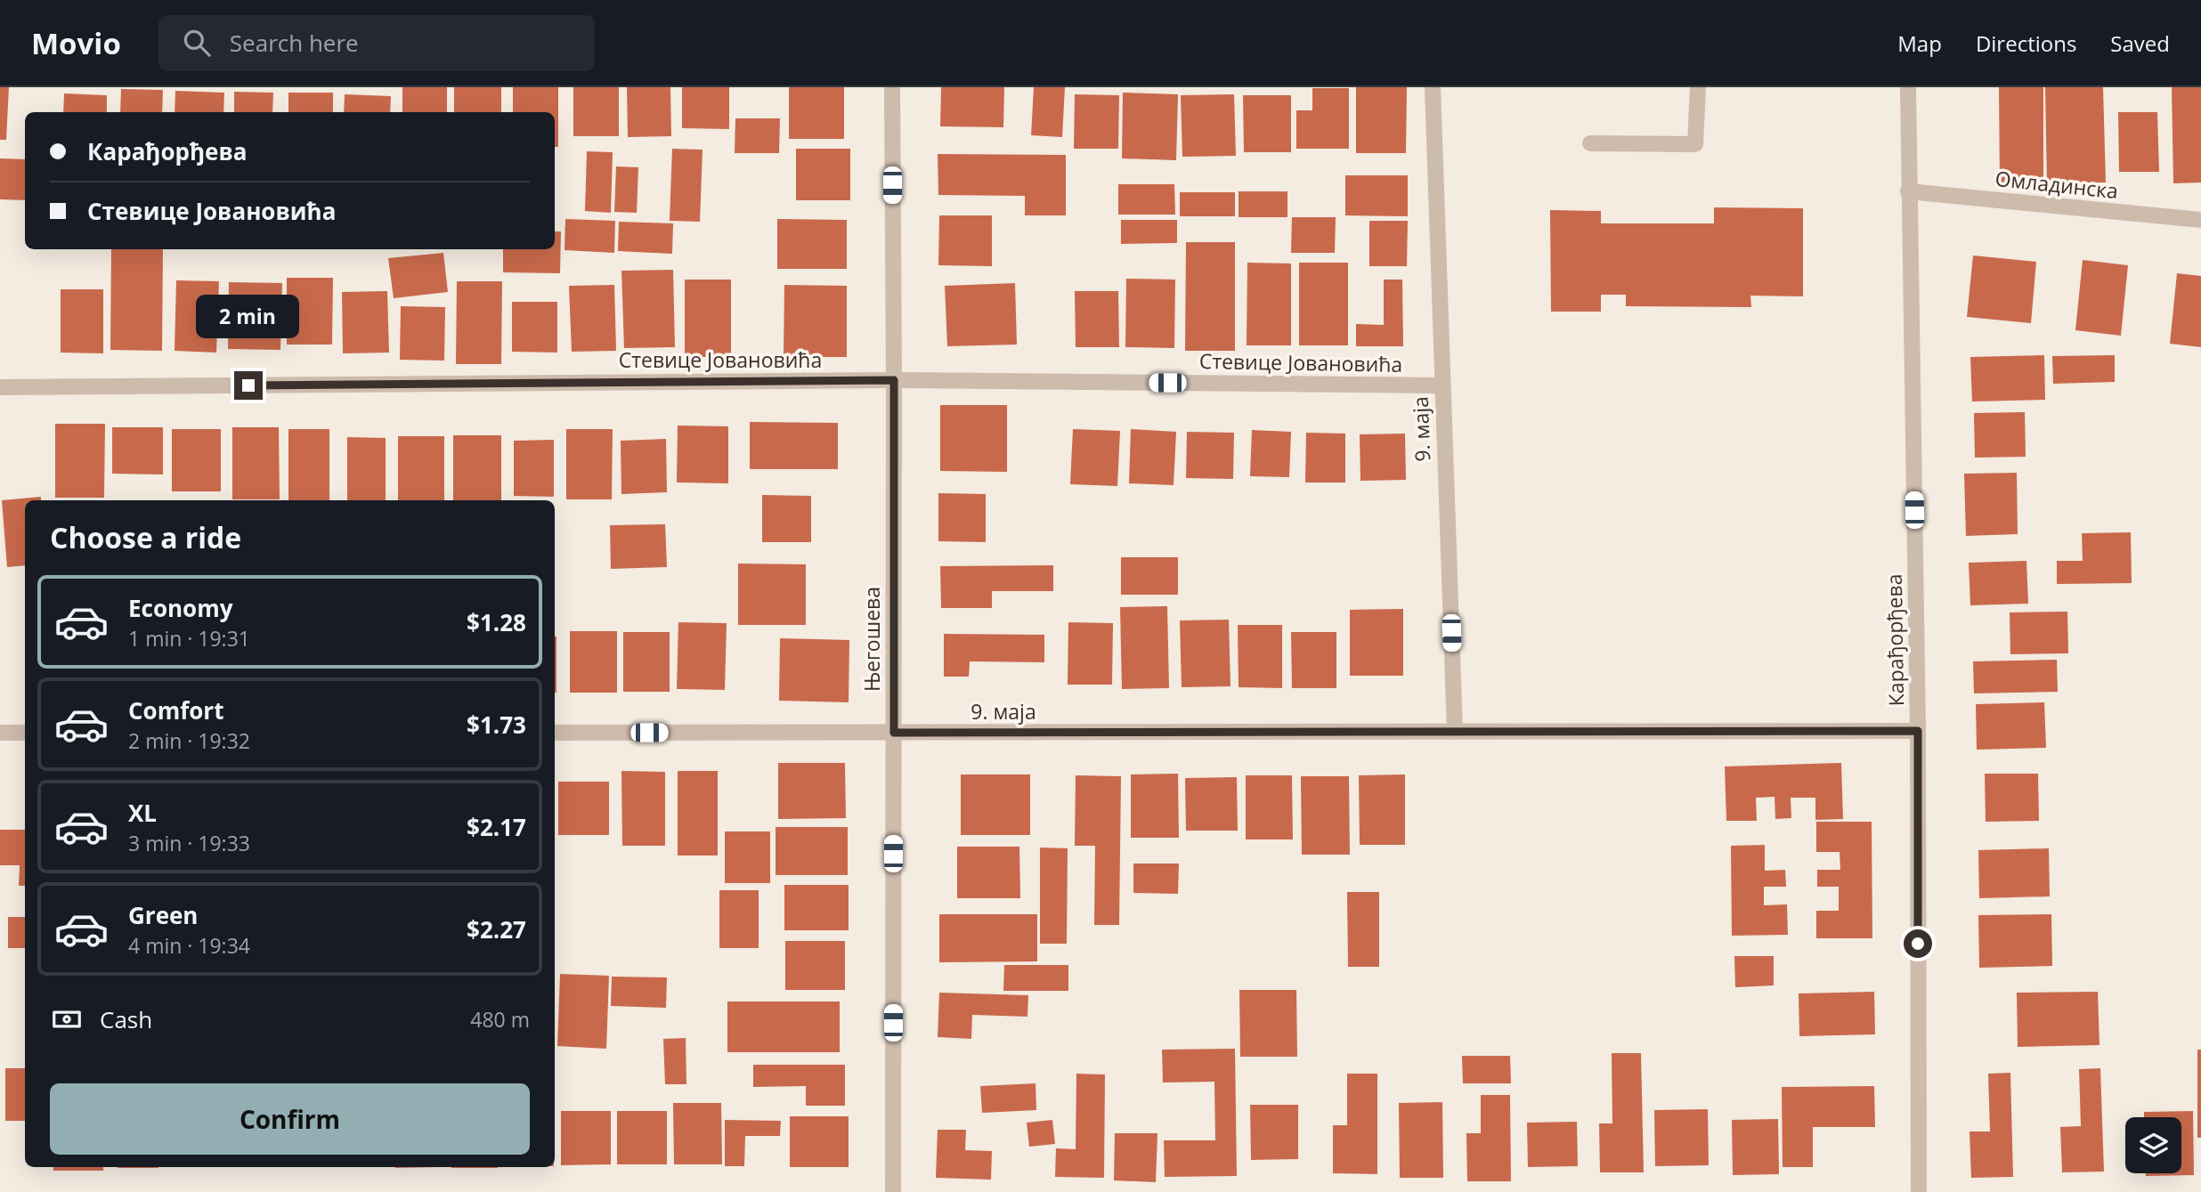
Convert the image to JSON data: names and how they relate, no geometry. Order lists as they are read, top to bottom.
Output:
{
  "streets": {
    "street": [
      "Омладинска",
      "Стевице Јовановића",
      "9. маја",
      "Његошева",
      "Карађорђева"
    ]
  },
  "crossings": [
    ["Омладинска", "Карађорђева"],
    ["Стевице Јовановића", "9. маја"],
    ["Стевице Јовановића", "Његошева"],
    ["9. маја", "Његошева"],
    ["9. маја", "Карађорђева"]
  ],
  "page": {
    "header": "Movio",
    "search": "Search here",
    "nav": ["Map", "Directions", "Saved"],
    "banner": ["Карађорђева", "Стевице Јовановића"],
    "bubble": "2 min",
    "heading": "Choose a ride",
    "list": [
      {
        "name": "Economy",
        "note": "1 min · 19:31",
        "value": "$1.28"
      },
      {
        "name": "Comfort",
        "note": "2 min · 19:32",
        "value": "$1.73"
      },
      {
        "name": "XL",
        "note": "3 min · 19:33",
        "value": "$2.17"
      },
      {
        "name": "Green",
        "note": "4 min · 19:34",
        "value": "$2.27"
      }
    ],
    "pay": ["Cash", "480 m"],
    "buttons": "Confirm"
  }
}
